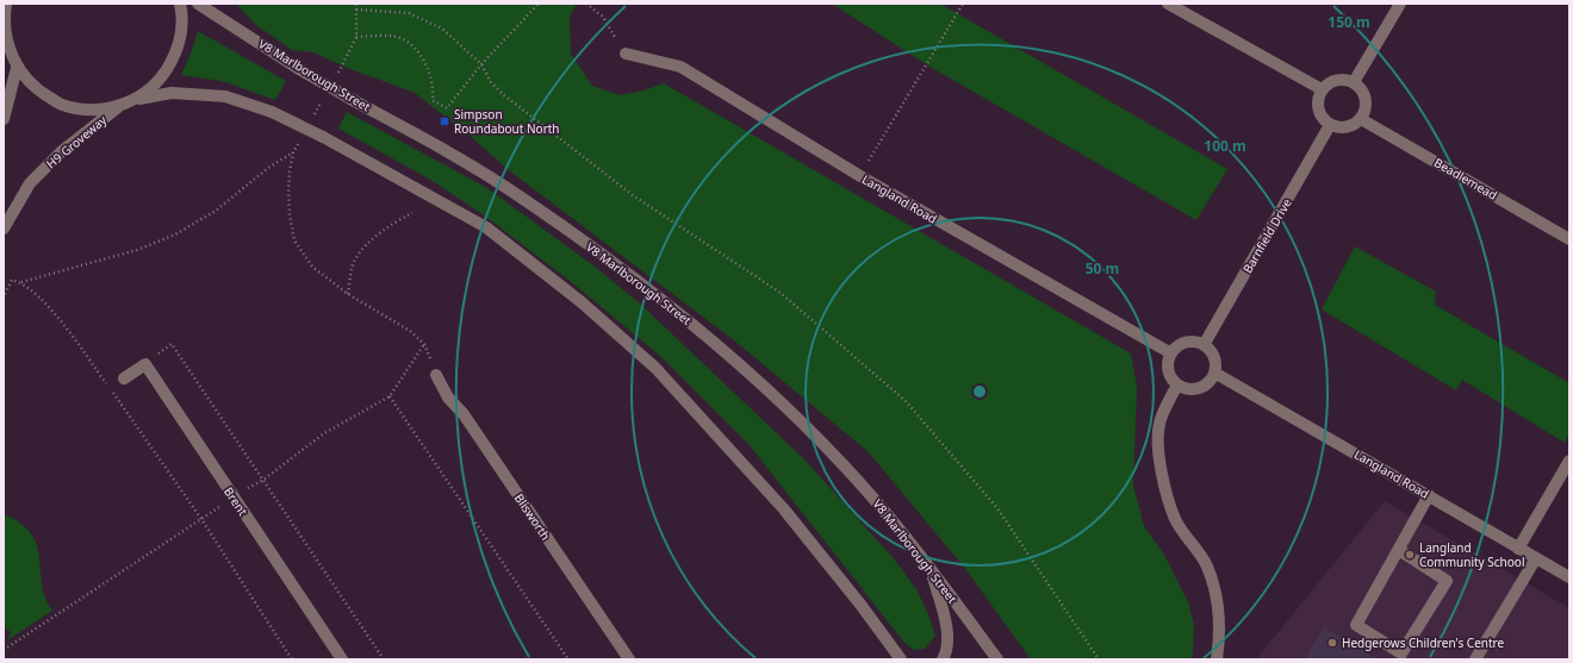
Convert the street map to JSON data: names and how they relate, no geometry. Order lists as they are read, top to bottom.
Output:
{
  "streets": {
    "street": [
      "V8 Marlborough Street",
      "H9 Groveway",
      "Beadlemead",
      "Langland Road",
      "Barnfield Drive",
      "Brent",
      "Blisworth"
    ]
  },
  "crossings": [
    ["Beadlemead", "Barnfield Drive"],
    ["Langland Road", "Barnfield Drive"]
  ],
  "places": {
    "transit": ["Simpson Roundabout North"],
    "other": ["Langland Community School", "Hedgerows Children's Centre"]
  },
  "rings": ["150 m", "100 m", "50 m"]
}
